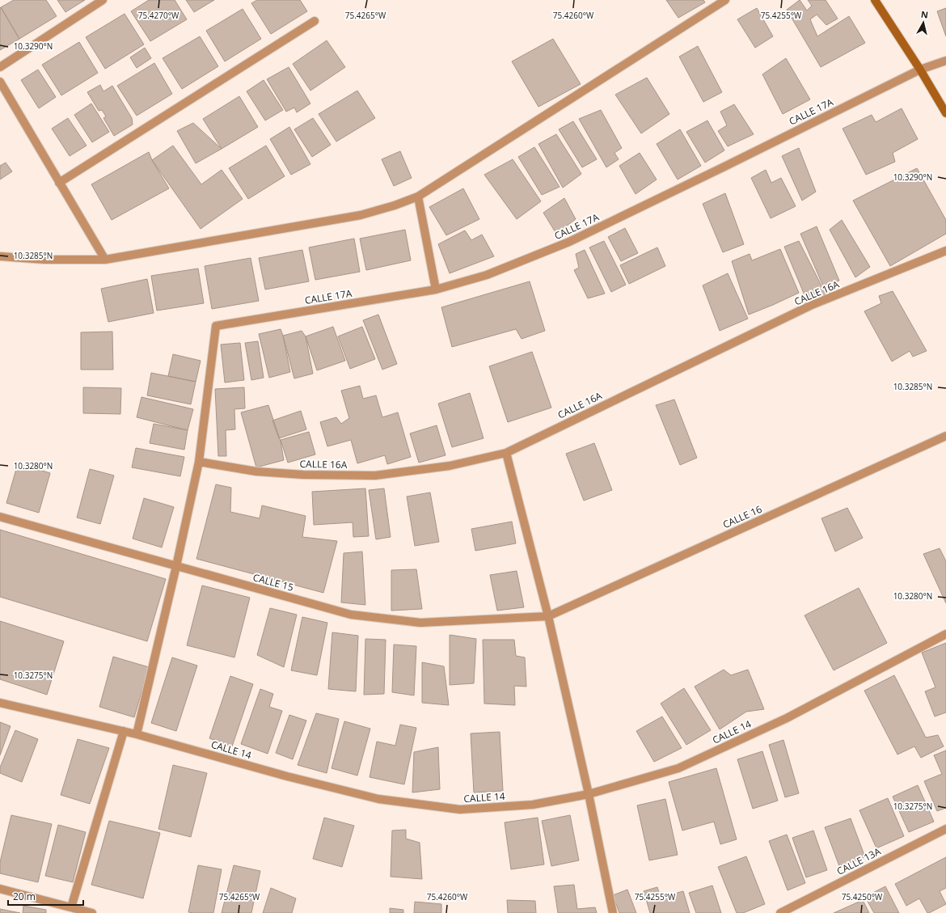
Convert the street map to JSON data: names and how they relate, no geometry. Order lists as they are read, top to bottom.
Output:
{
  "streets": {
    "street": [
      "CALLE 17A",
      "CALLE 16A",
      "CALLE 16",
      "CALLE 15",
      "CALLE 14",
      "CALLE 13A"
    ]
  },
  "crossings": [
    ["CALLE 17A", "CALLE 16A"],
    ["CALLE 16", "CALLE 15"]
  ],
  "scale_bar": "20 m",
  "north": "top",
  "coordinates": [
    "75.4270°W",
    "75.4265°W",
    "75.4260°W",
    "75.4255°W",
    "10.3290°N",
    "10.3285°N",
    "10.3280°N",
    "10.3275°N",
    "75.4250°W"
  ]
}
